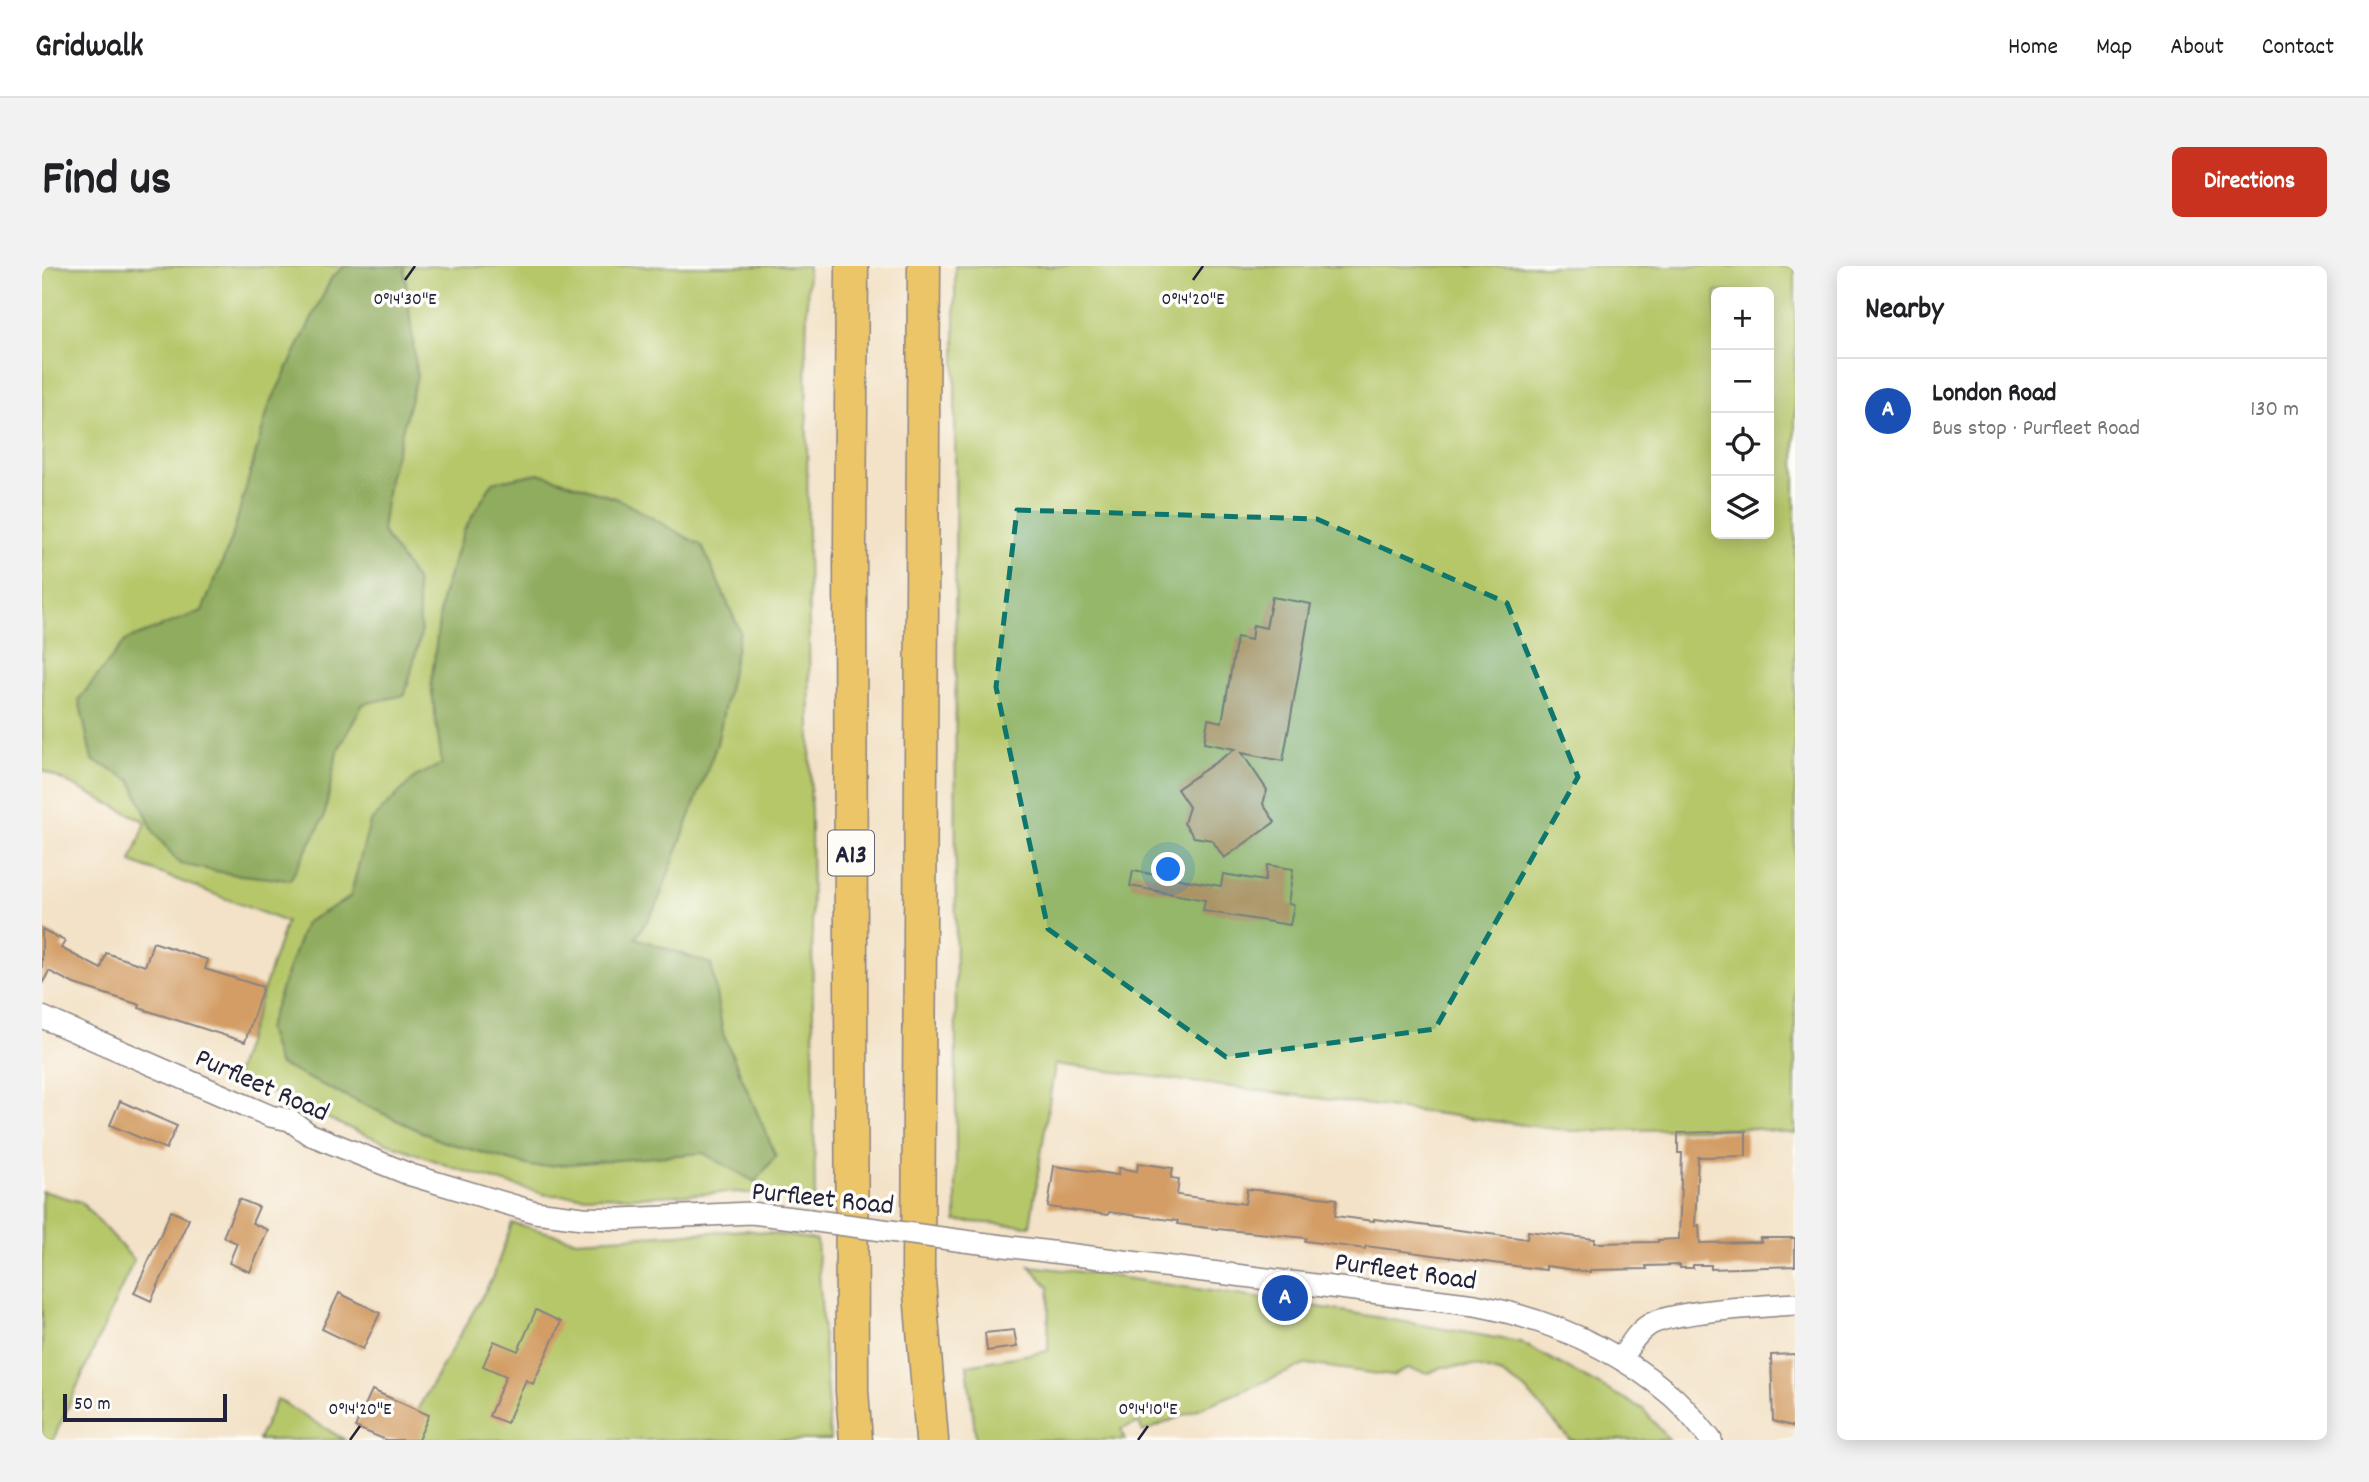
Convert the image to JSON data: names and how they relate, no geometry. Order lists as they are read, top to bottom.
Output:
{
  "streets": {
    "highway": ["A13"],
    "street": ["Purfleet Road"]
  },
  "scale_bar": "50 m",
  "page": {
    "header": "Gridwalk",
    "nav": [
      "Home",
      "Map",
      "About",
      "Contact"
    ],
    "title": "Find us",
    "buttons": "Directions",
    "heading": "Nearby",
    "map_buttons": ["+", "−"],
    "list": [
      {
        "mark": "A",
        "name": "London Road",
        "note": "Bus stop · Purfleet Road",
        "value": "130 m"
      }
    ],
    "pins": "A",
    "scale": "50 m"
  },
  "coordinates": ["0°14'30\"E", "0°14'20\"E", "0°14'10\"E"]
}
